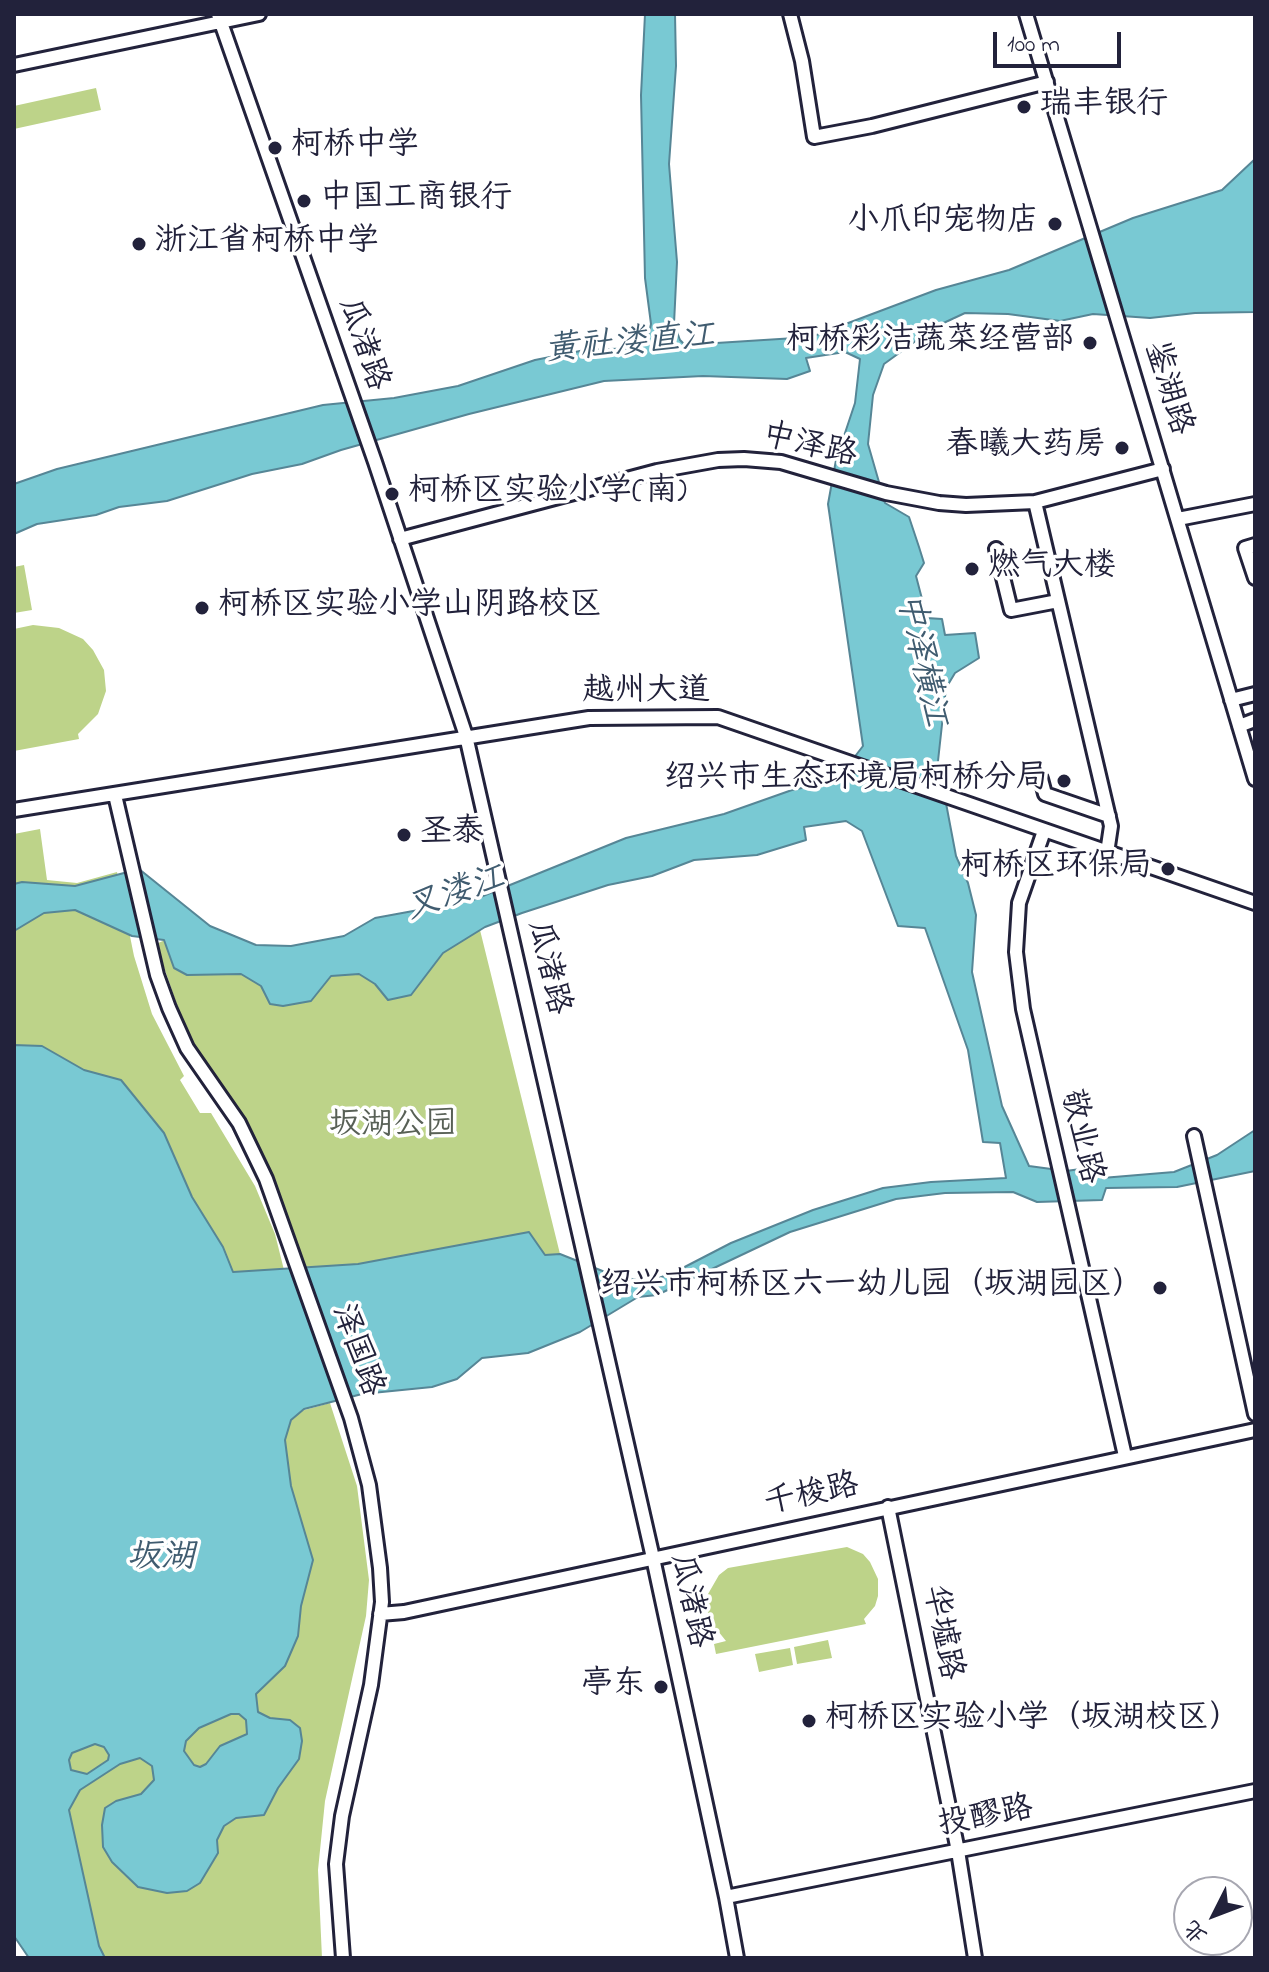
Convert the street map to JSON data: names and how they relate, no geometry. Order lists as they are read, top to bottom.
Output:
{
  "streets": {
    "street": [
      "瓜渚路",
      "鉴湖路",
      "中泽路",
      "越州大道",
      "敬业路",
      "泽国路",
      "千梭路",
      "华墟路",
      "投醪路"
    ]
  },
  "crossings": [
    ["瓜渚路", "中泽路"],
    ["瓜渚路", "越州大道"],
    ["瓜渚路", "千梭路"],
    ["瓜渚路", "投醪路"],
    ["鉴湖路", "中泽路"],
    ["越州大道", "敬业路"],
    ["越州大道", "泽国路"],
    ["敬业路", "千梭路"],
    ["泽国路", "千梭路"],
    ["千梭路", "华墟路"],
    ["华墟路", "投醪路"]
  ],
  "water": [
    "黄社溇直江",
    "中泽横江",
    "叉溇江",
    "坂湖"
  ],
  "parks": ["坂湖公园"],
  "places": [
    "瑞丰银行",
    "柯桥中学",
    "中国工商银行",
    "小爪印宠物店",
    "浙江省柯桥中学",
    "柯桥彩洁蔬菜经营部",
    "春曦大药房",
    "柯桥区实验小学(南)",
    "燃气大楼",
    "柯桥区实验小学山阴路校区",
    "绍兴市生态环境局柯桥分局",
    "圣泰",
    "柯桥区环保局",
    "绍兴市柯桥区六一幼儿园（坂湖园区）",
    "亭东",
    "柯桥区实验小学（坂湖校区）"
  ],
  "scale_bar": "100 m",
  "north": "bottom left"
}
